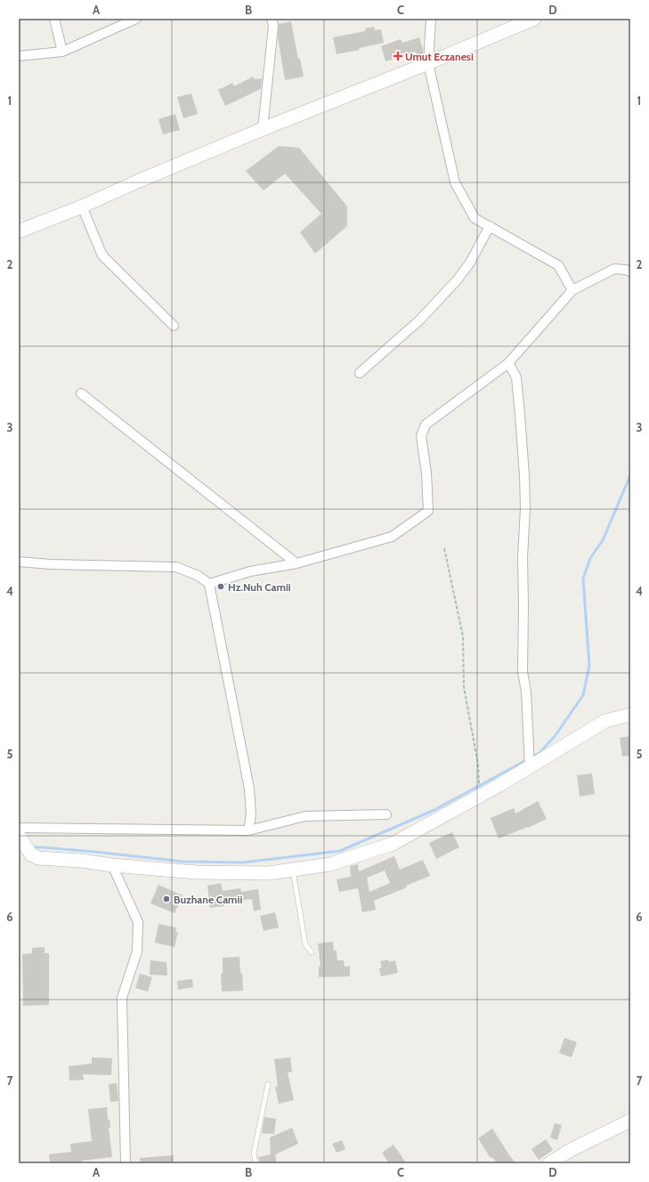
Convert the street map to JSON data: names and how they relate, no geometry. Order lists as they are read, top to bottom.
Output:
{
  "places": {
    "health": ["Umut Eczanesi"],
    "other": ["Hz.Nuh Camii", "Buzhane Camii"]
  },
  "grid": {
    "columns": [
      "A",
      "B",
      "C",
      "D"
    ],
    "rows": [
      "1",
      "2",
      "3",
      "4",
      "5",
      "6",
      "7"
    ]
  }
}
